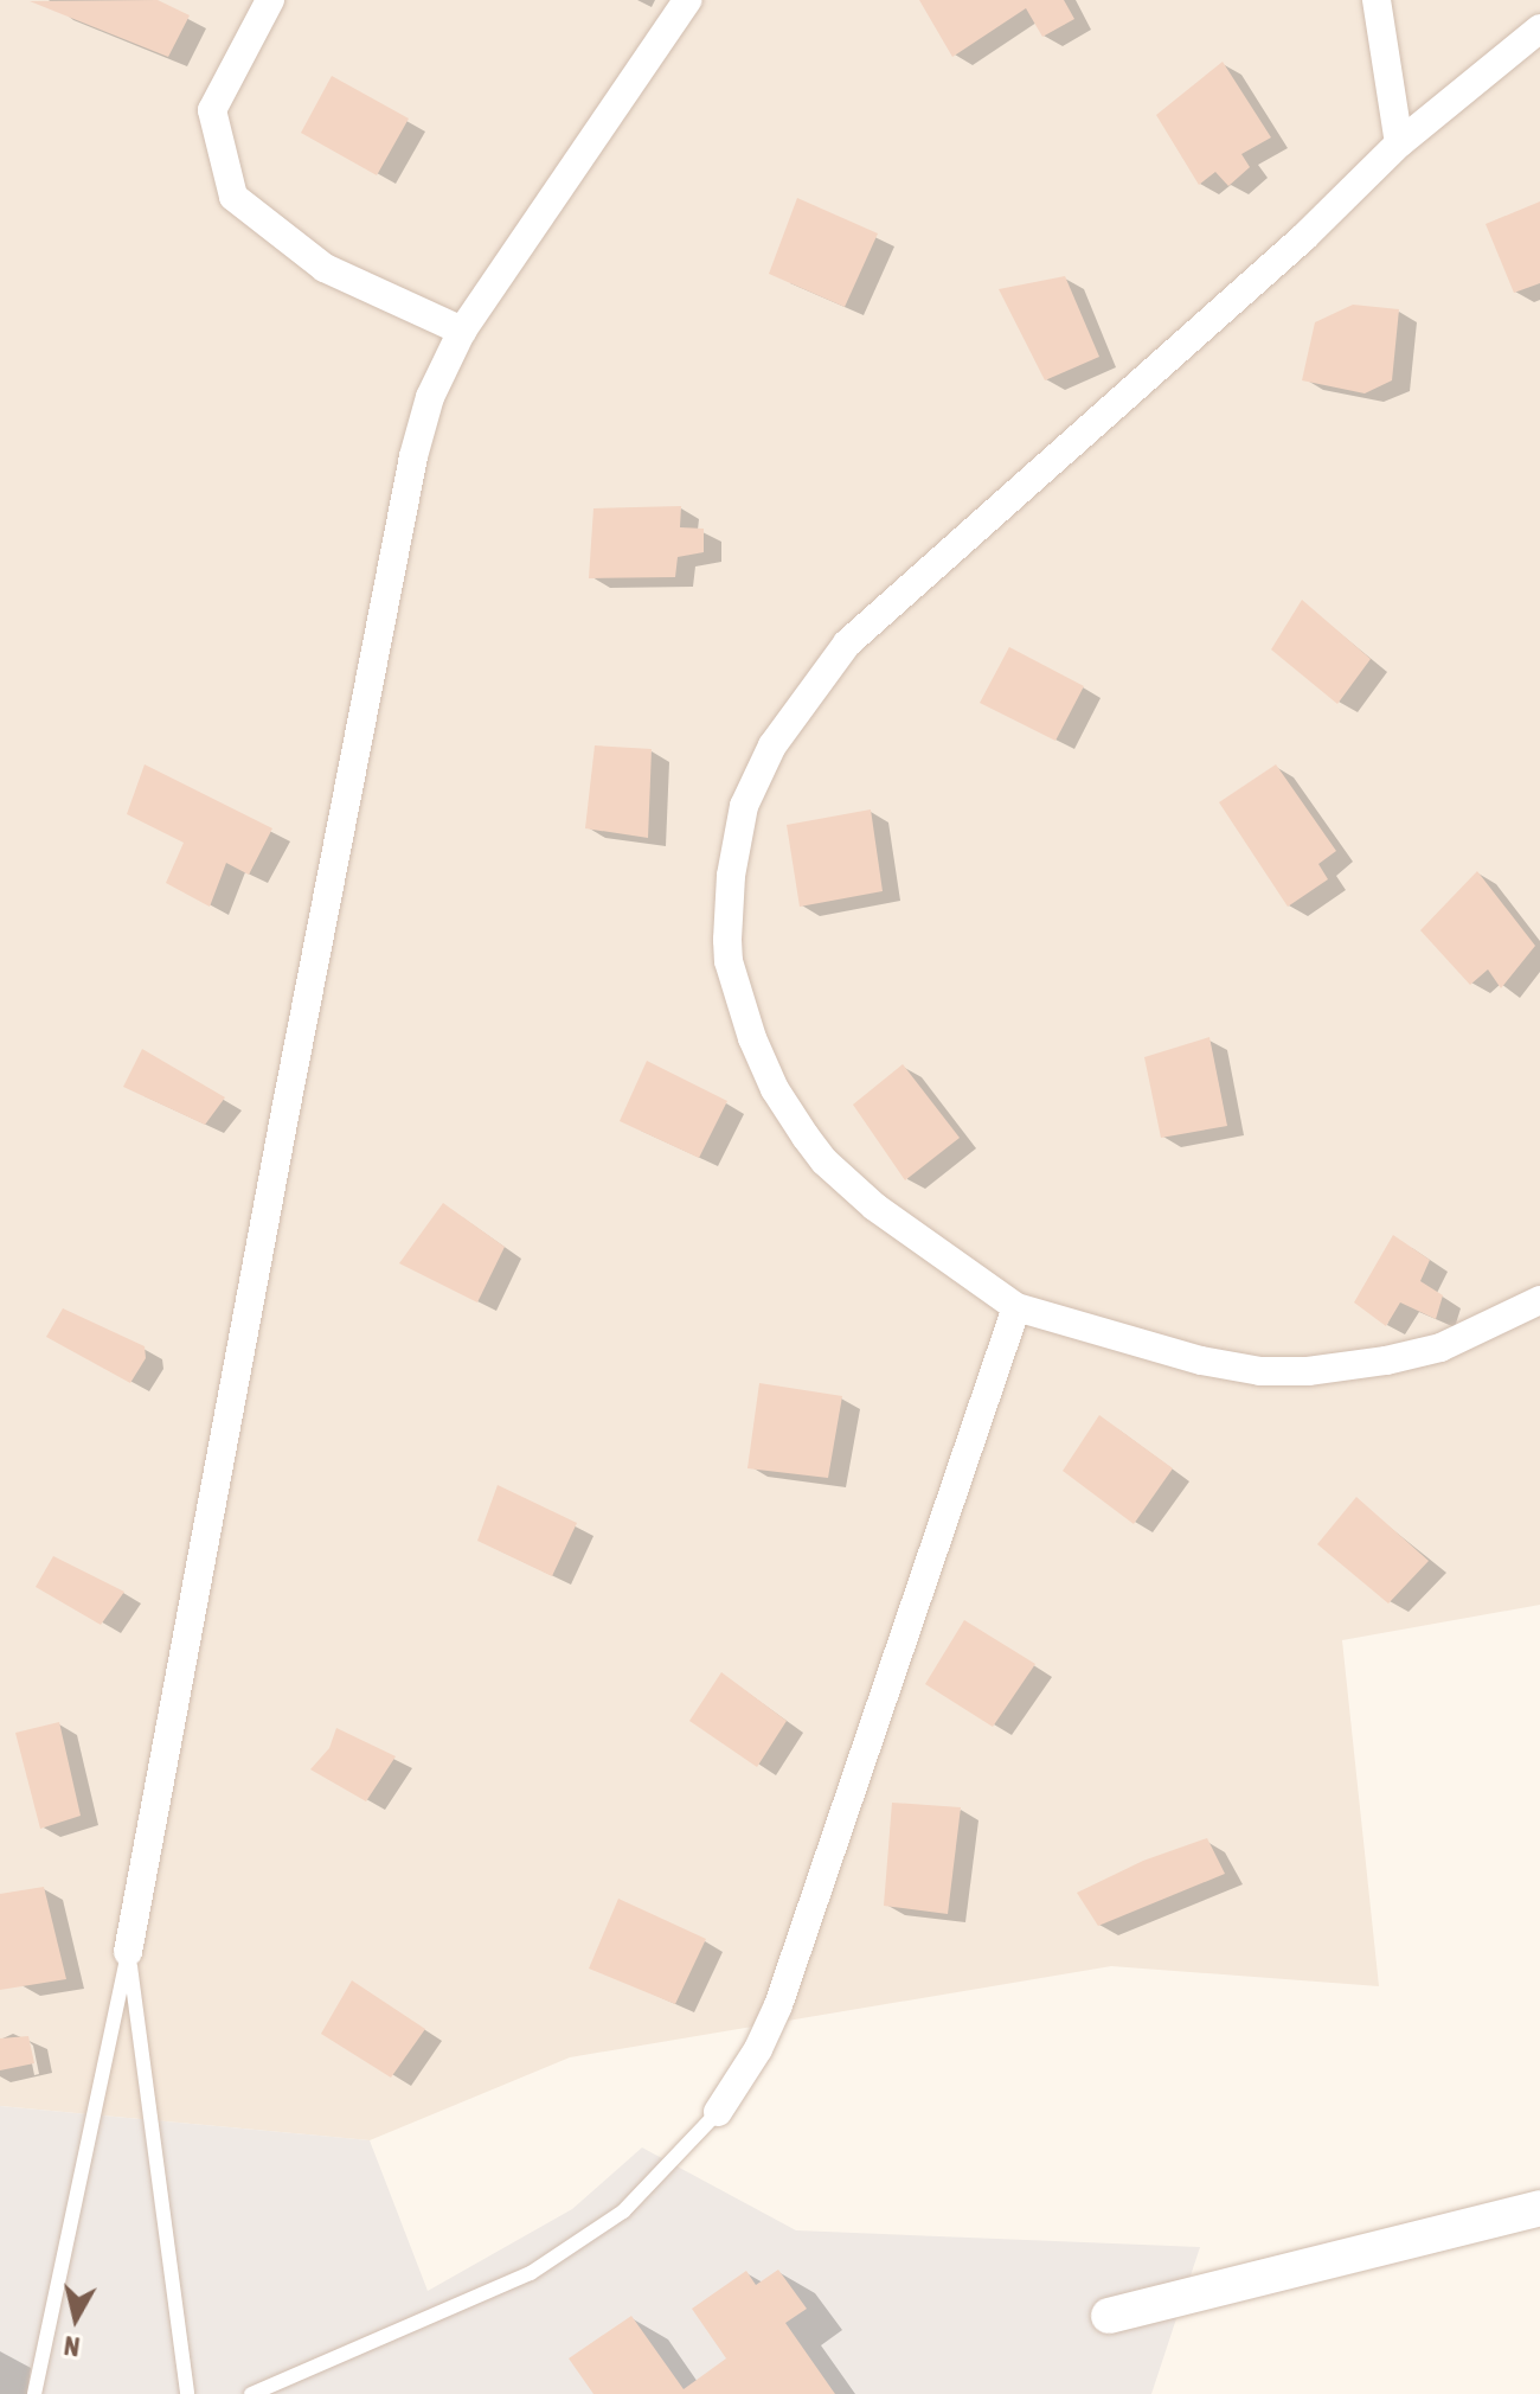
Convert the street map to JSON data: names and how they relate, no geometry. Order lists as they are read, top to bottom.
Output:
{
  "north": "bottom"
}
